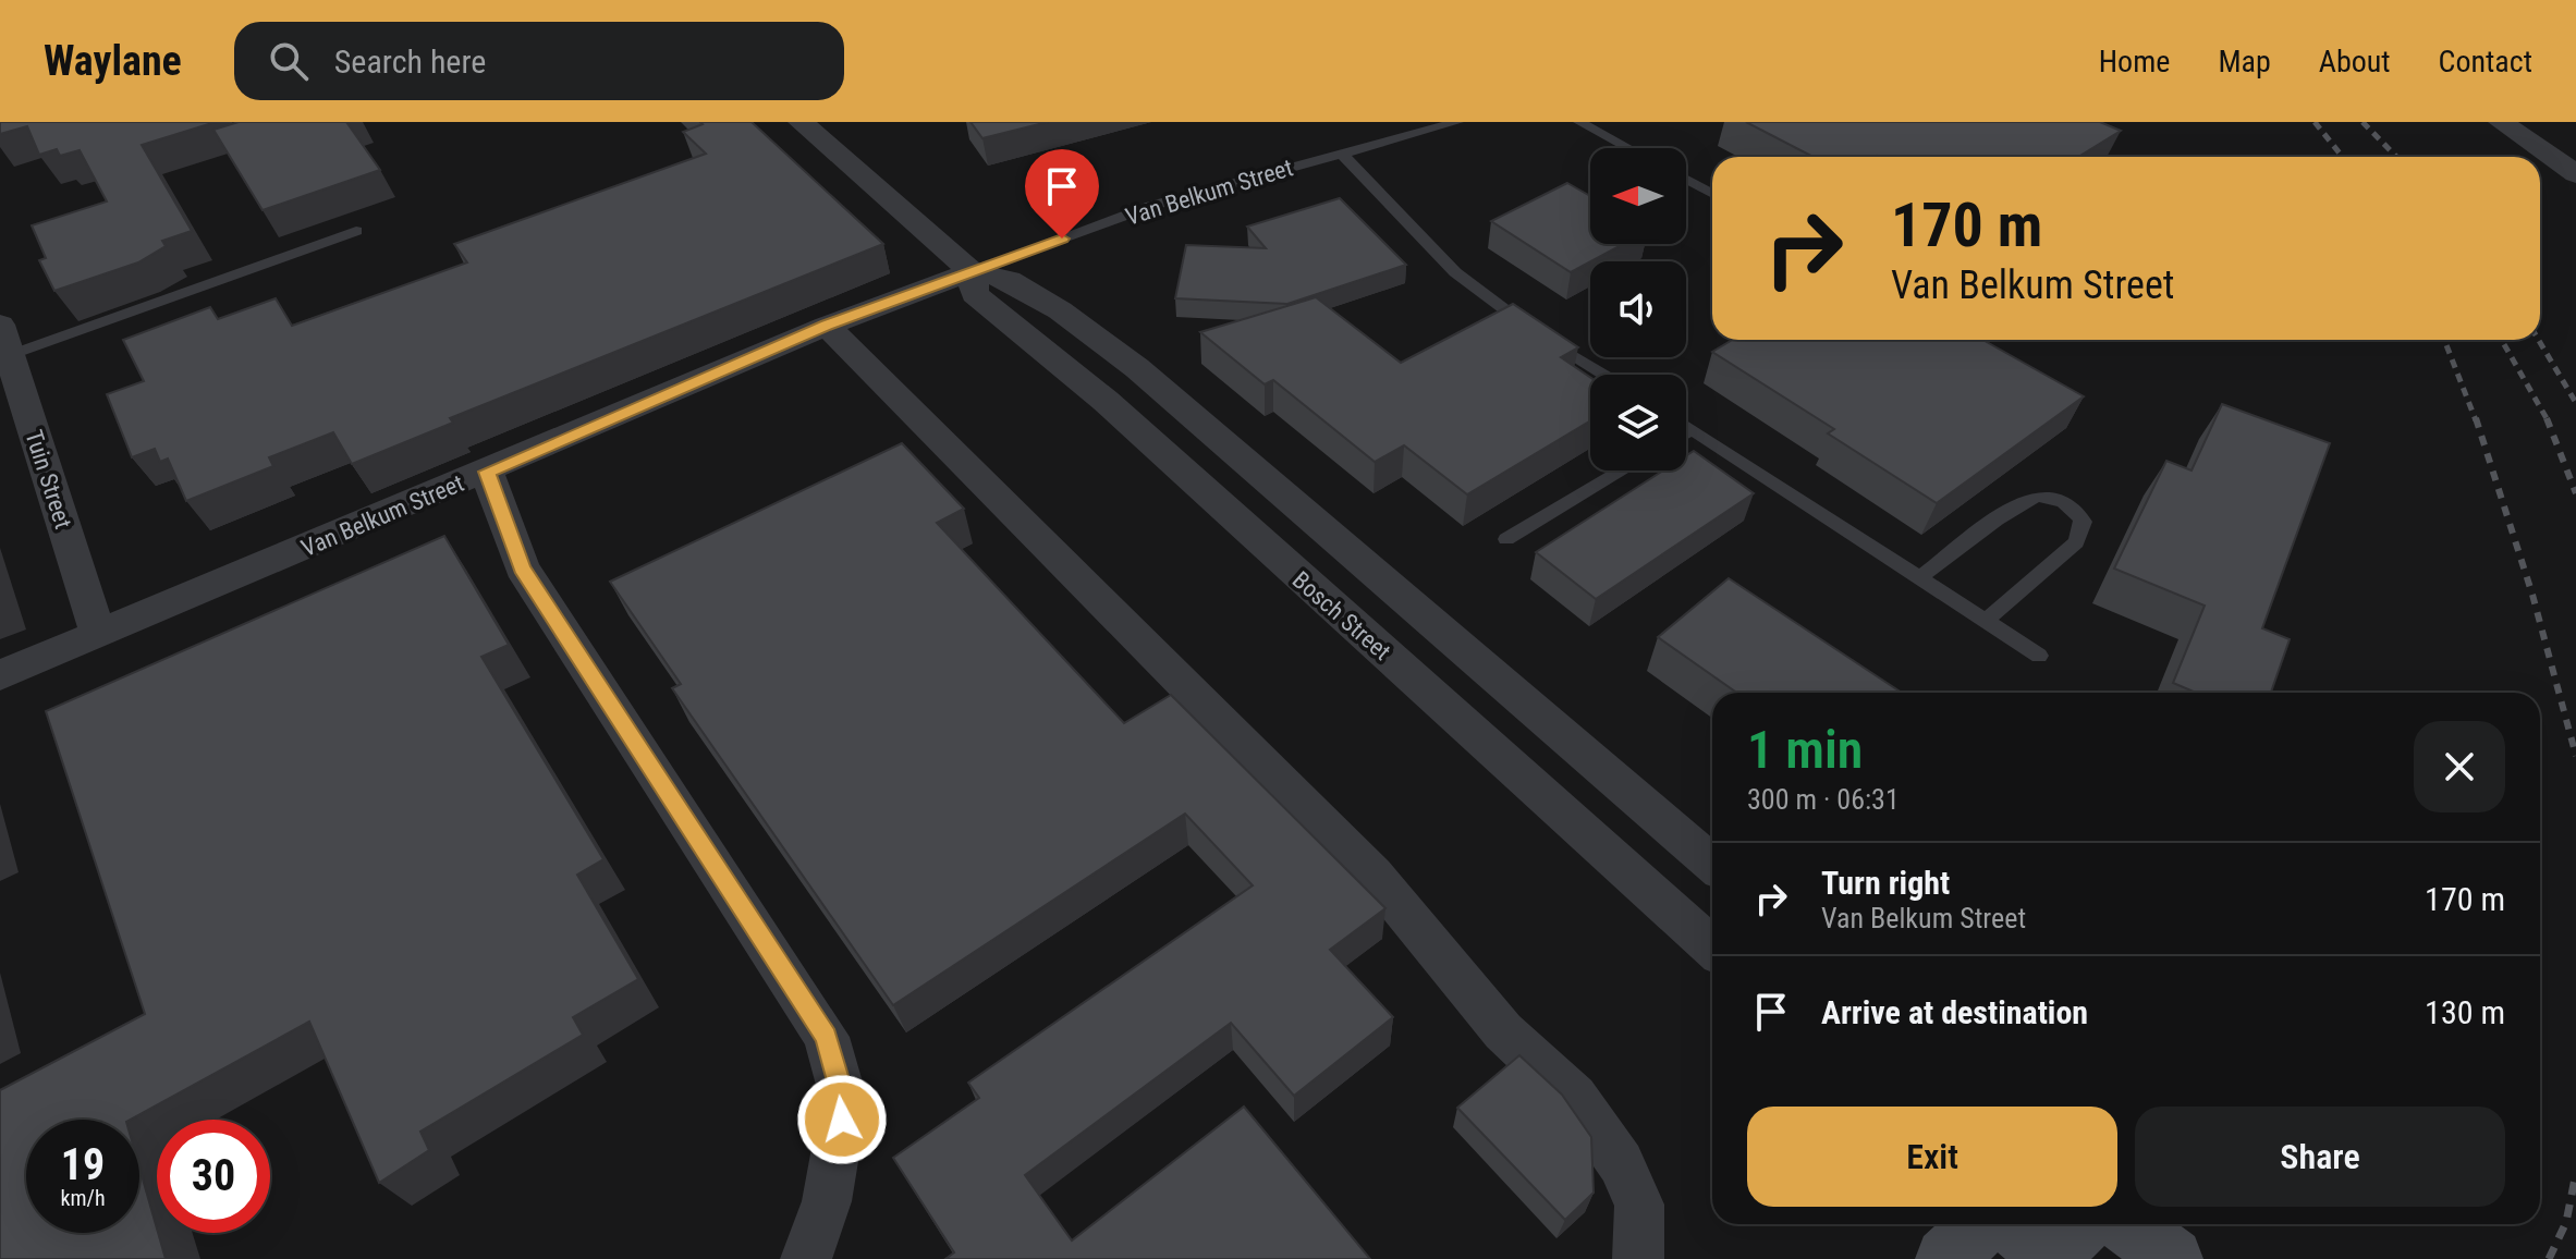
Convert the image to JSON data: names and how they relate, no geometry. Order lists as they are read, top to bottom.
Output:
{
  "streets": {
    "street": ["Van Belkum Street", "Tuin Street", "Bosch Street"]
  },
  "crossings": [
    ["Van Belkum Street", "Tuin Street"],
    ["Van Belkum Street", "Bosch Street"]
  ],
  "north": "left",
  "page": {
    "header": "Waylane",
    "search": "Search here",
    "nav": [
      "Home",
      "Map",
      "About",
      "Contact"
    ],
    "turn": ["170 m", "Van Belkum Street"],
    "heading": ["1 min", "300 m · 06:31"],
    "list": [
      {
        "name": "Turn right",
        "note": "Van Belkum Street",
        "value": "170 m"
      },
      {
        "name": "Arrive at destination",
        "value": "130 m"
      }
    ],
    "buttons": ["Exit", "Share"],
    "speed": "19 km/h",
    "limit": "30"
  }
}
